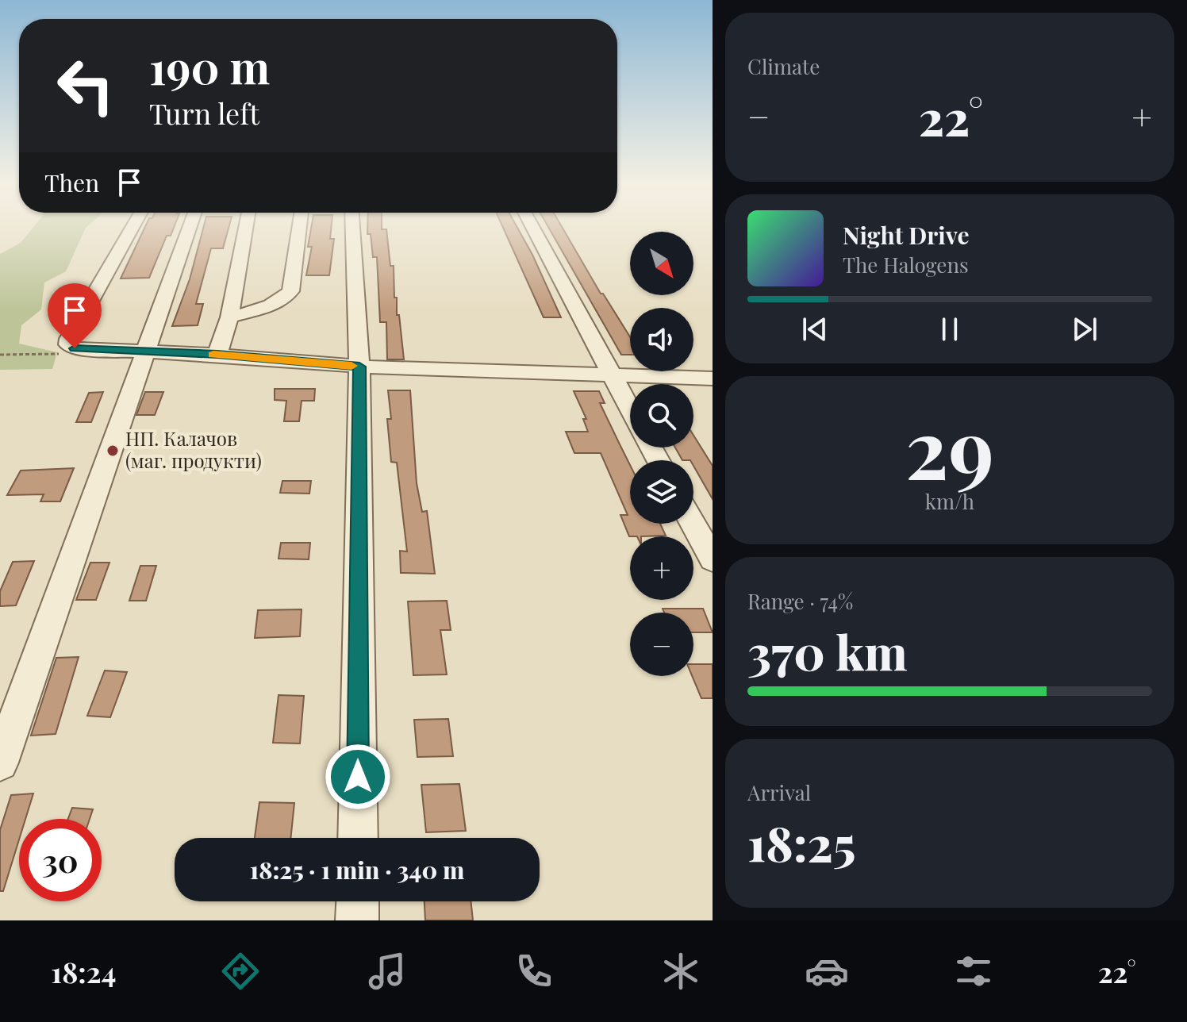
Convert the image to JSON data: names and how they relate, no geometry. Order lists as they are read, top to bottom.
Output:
{
  "places": ["НП. Калачов (маг. продукти)"],
  "north": "bottom right",
  "page": {
    "tile": [
      "Climate",
      ["29", "km/h"],
      ["Range · 74%", "370 km"],
      ["Arrival", "18:25"]
    ],
    "turn": ["190 m", "Turn left"],
    "heat": ["−", "22°", "+"],
    "then": "Then",
    "song": ["Night Drive", "The Halogens"],
    "map_buttons": ["+", "−"],
    "limit": "30",
    "trip": "18:25 · 1 min · 340 m",
    "tabs": ["18:24", "22°"]
  }
}
